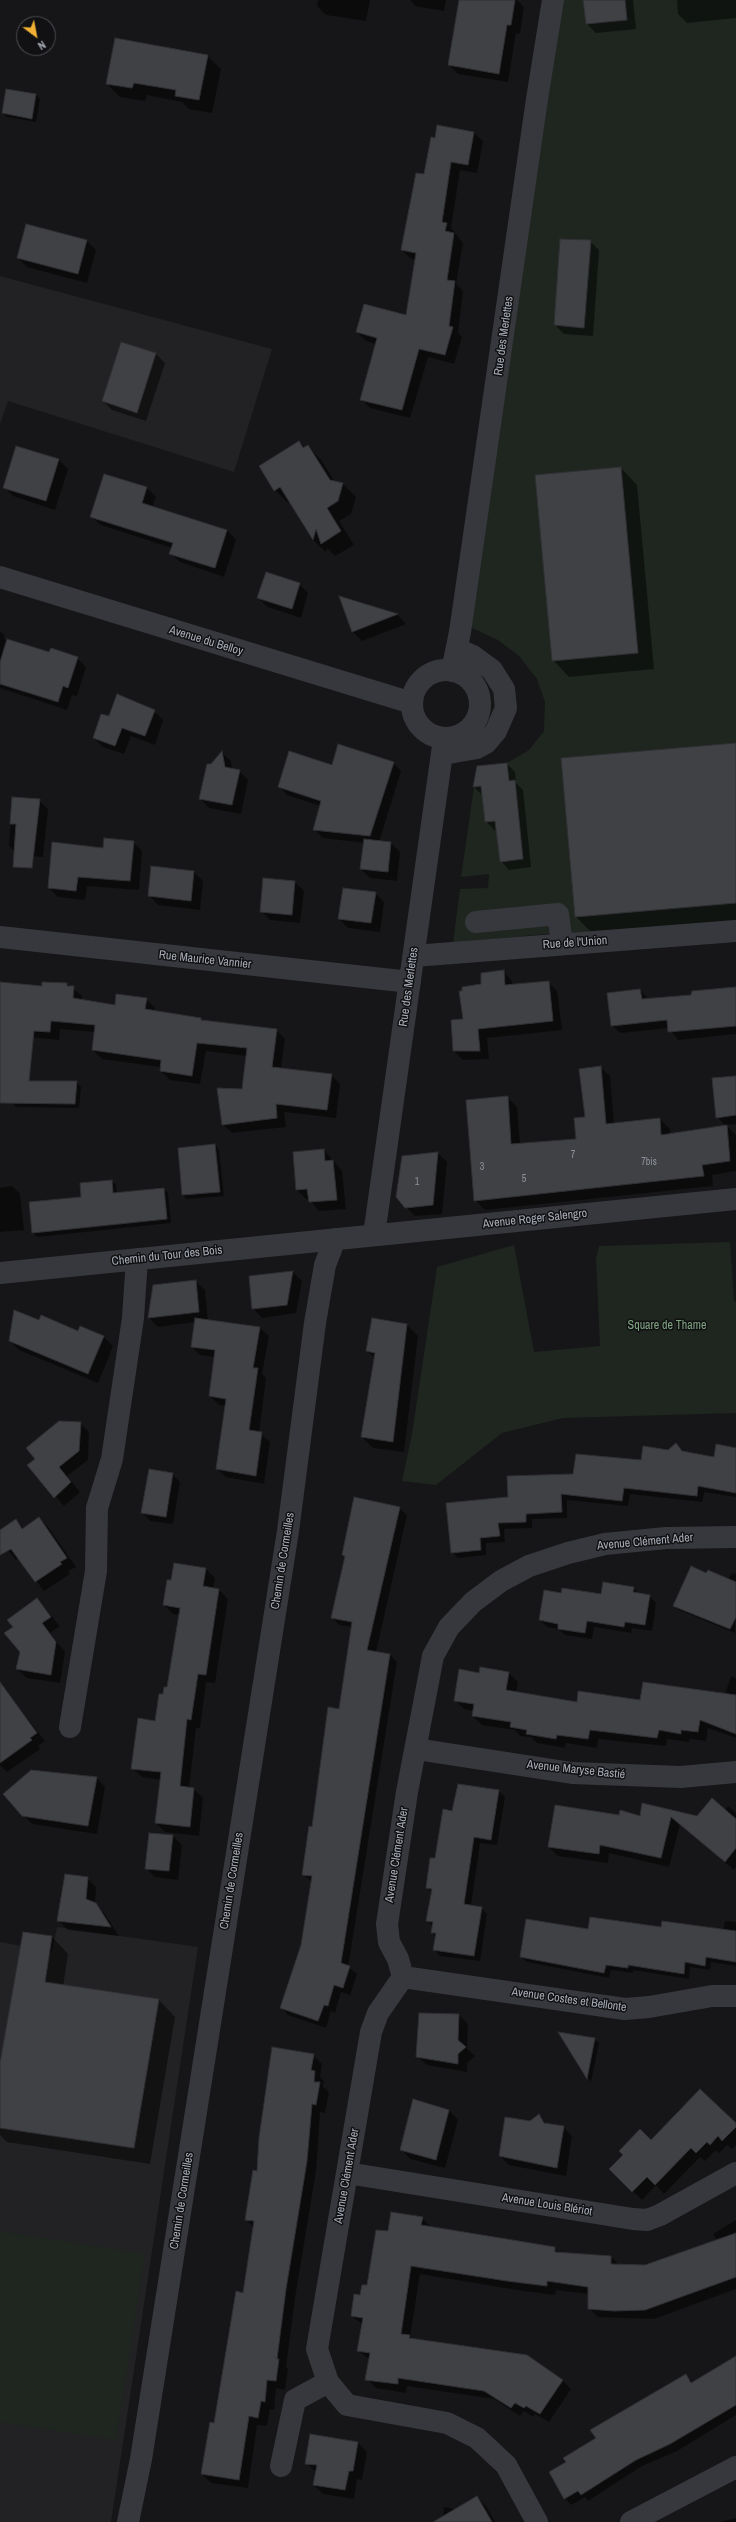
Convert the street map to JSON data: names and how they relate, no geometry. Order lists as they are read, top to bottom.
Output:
{
  "streets": {
    "street": [
      "Rue des Merlettes",
      "Avenue du Belloy",
      "Rue de l'Union",
      "Rue Maurice Vannier",
      "Avenue Roger Salengro",
      "Chemin du Tour des Bois",
      "Avenue Clément Ader",
      "Chemin de Cormeilles",
      "Avenue Maryse Bastié",
      "Avenue Costes et Bellonte",
      "Avenue Louis Blériot"
    ]
  },
  "crossings": [
    ["Rue des Merlettes", "Avenue du Belloy"],
    ["Rue des Merlettes", "Rue de l'Union"],
    ["Rue des Merlettes", "Rue Maurice Vannier"],
    ["Rue des Merlettes", "Avenue Roger Salengro"],
    ["Avenue Roger Salengro", "Chemin du Tour des Bois"],
    ["Avenue Roger Salengro", "Chemin de Cormeilles"],
    ["Chemin du Tour des Bois", "Chemin de Cormeilles"],
    ["Avenue Clément Ader", "Avenue Maryse Bastié"],
    ["Avenue Clément Ader", "Avenue Costes et Bellonte"],
    ["Avenue Clément Ader", "Avenue Louis Blériot"]
  ],
  "parks": ["Square de Thame"],
  "house_numbers": [
    "7",
    "7bis",
    "3",
    "5",
    "1"
  ],
  "north": "bottom right"
}
